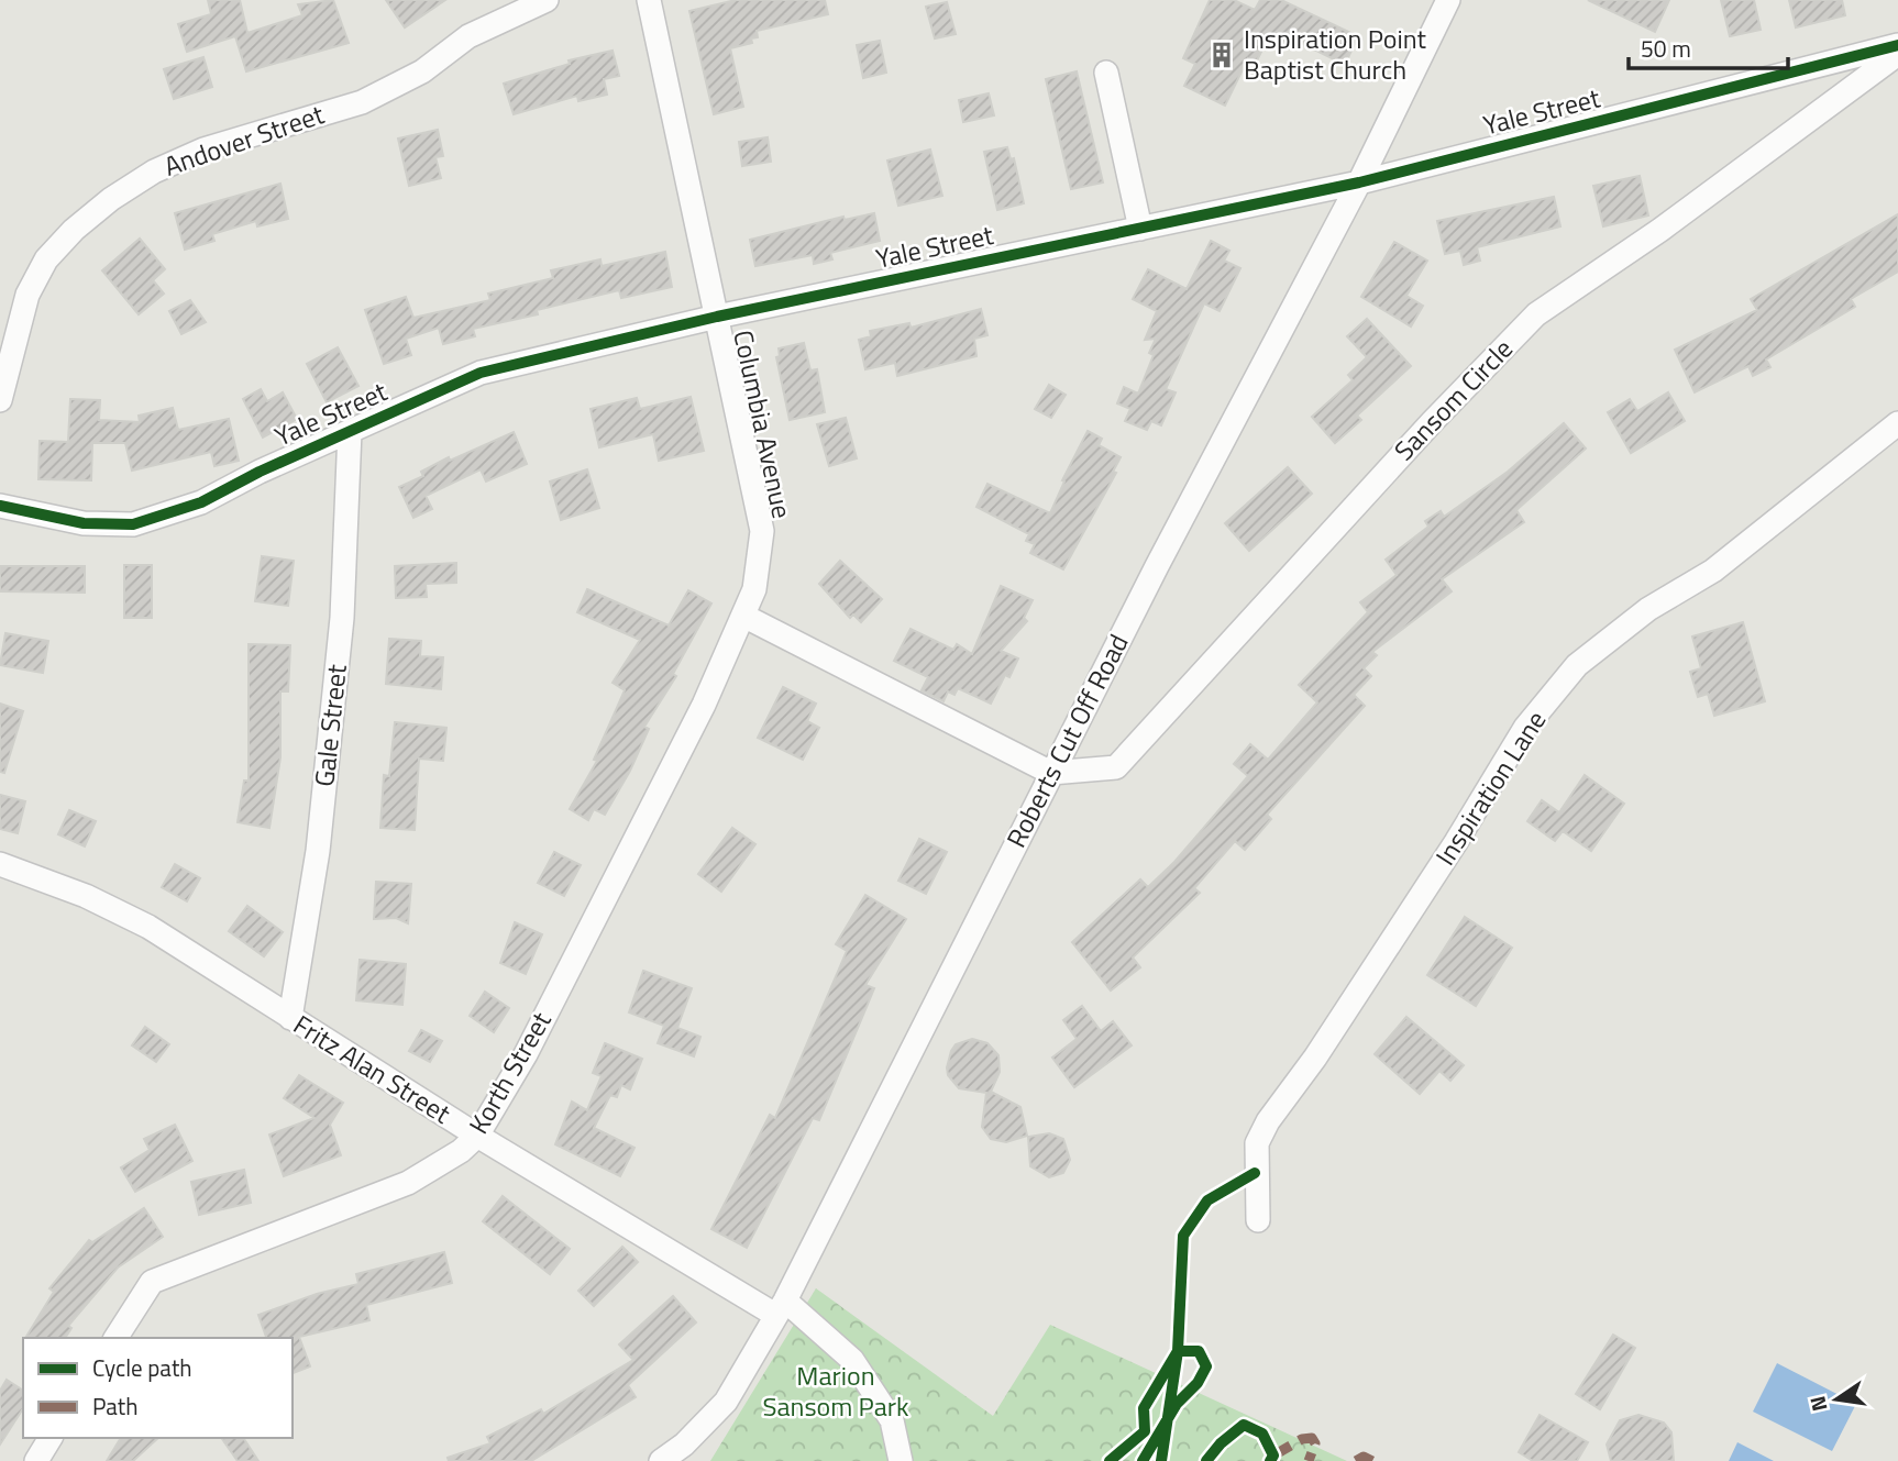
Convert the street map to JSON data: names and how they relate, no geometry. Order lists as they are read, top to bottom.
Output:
{
  "streets": {
    "street": [
      "Yale Street",
      "Andover Street",
      "Sansom Circle",
      "Columbia Avenue",
      "Gale Street",
      "Roberts Cut Off Road",
      "Inspiration Lane",
      "Fritz Alan Street",
      "Korth Street"
    ]
  },
  "crossings": [
    ["Yale Street", "Columbia Avenue"],
    ["Yale Street", "Gale Street"],
    ["Yale Street", "Roberts Cut Off Road"],
    ["Sansom Circle", "Roberts Cut Off Road"],
    ["Columbia Avenue", "Korth Street"],
    ["Gale Street", "Fritz Alan Street"],
    ["Roberts Cut Off Road", "Fritz Alan Street"],
    ["Fritz Alan Street", "Korth Street"]
  ],
  "parks": ["Marion Sansom Park"],
  "places": {
    "building": ["Inspiration Point Baptist Church"]
  },
  "legend": ["Cycle path", "Path"],
  "scale_bar": "50 m",
  "north": "left"
}
